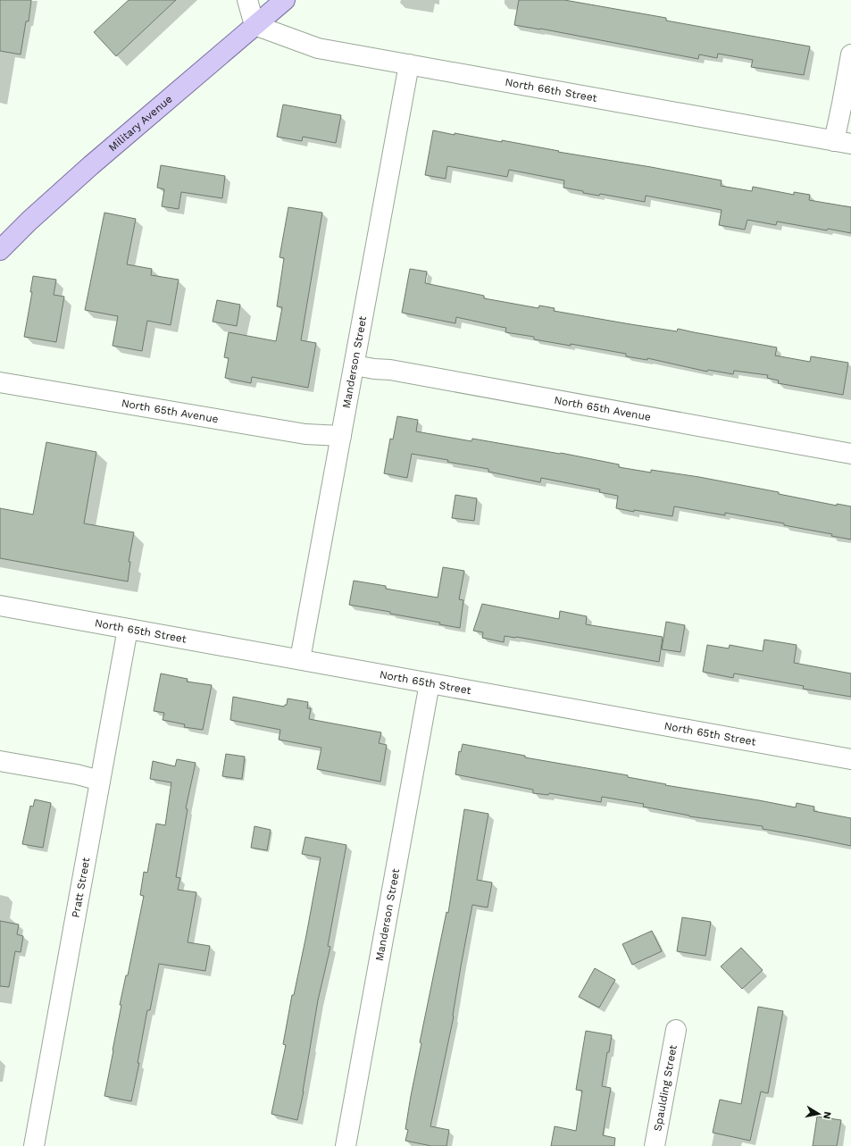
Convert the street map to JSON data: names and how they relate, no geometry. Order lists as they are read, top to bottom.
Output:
{
  "streets": {
    "main road": ["Military Avenue"],
    "street": [
      "North 66th Street",
      "Manderson Street",
      "North 65th Avenue",
      "North 65th Street",
      "Pratt Street",
      "Spaulding Street"
    ]
  },
  "crossings": [
    ["North 66th Street", "Military Avenue"],
    ["North 66th Street", "Manderson Street"],
    ["Manderson Street", "North 65th Avenue"],
    ["Manderson Street", "North 65th Street"],
    ["North 65th Street", "Pratt Street"]
  ],
  "north": "right"
}
